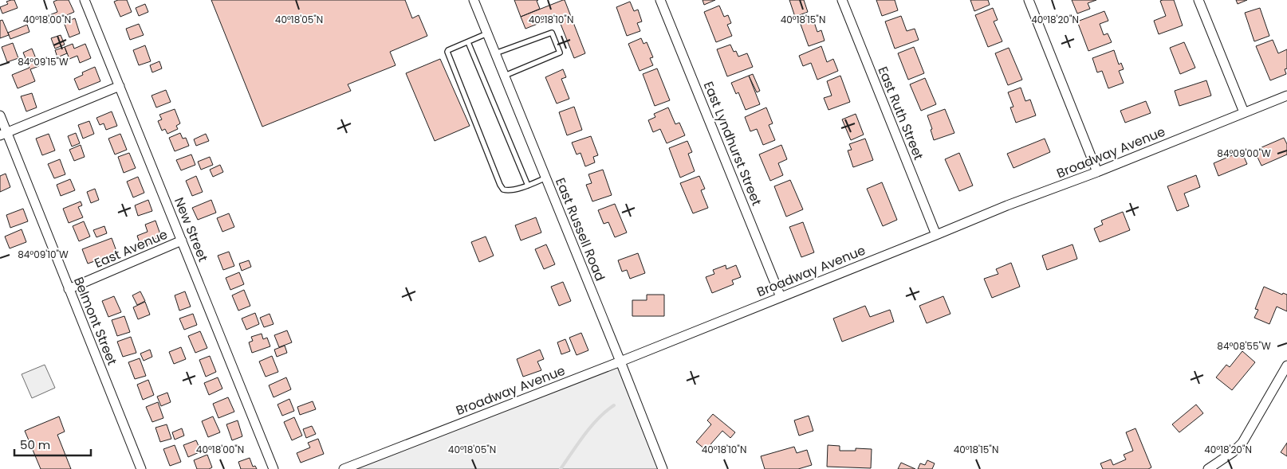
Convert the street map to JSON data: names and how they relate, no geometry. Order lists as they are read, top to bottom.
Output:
{
  "streets": {
    "street": [
      "East Ruth Street",
      "East Lyndhurst Street",
      "Broadway Avenue",
      "New Street",
      "East Russell Road",
      "East Avenue",
      "Belmont Street"
    ]
  },
  "crossings": [
    ["East Ruth Street", "Broadway Avenue"],
    ["East Lyndhurst Street", "Broadway Avenue"],
    ["Broadway Avenue", "East Russell Road"],
    ["New Street", "East Avenue"],
    ["East Avenue", "Belmont Street"]
  ],
  "scale_bar": "50 m",
  "coordinates": [
    "40°18'00\"N",
    "40°18'10\"N",
    "40°18'15\"N",
    "40°18'20\"N",
    "40°18'05\"N",
    "84°09'15\"W",
    "84°09'00\"W",
    "84°09'10\"W",
    "84°08'55\"W"
  ]
}
